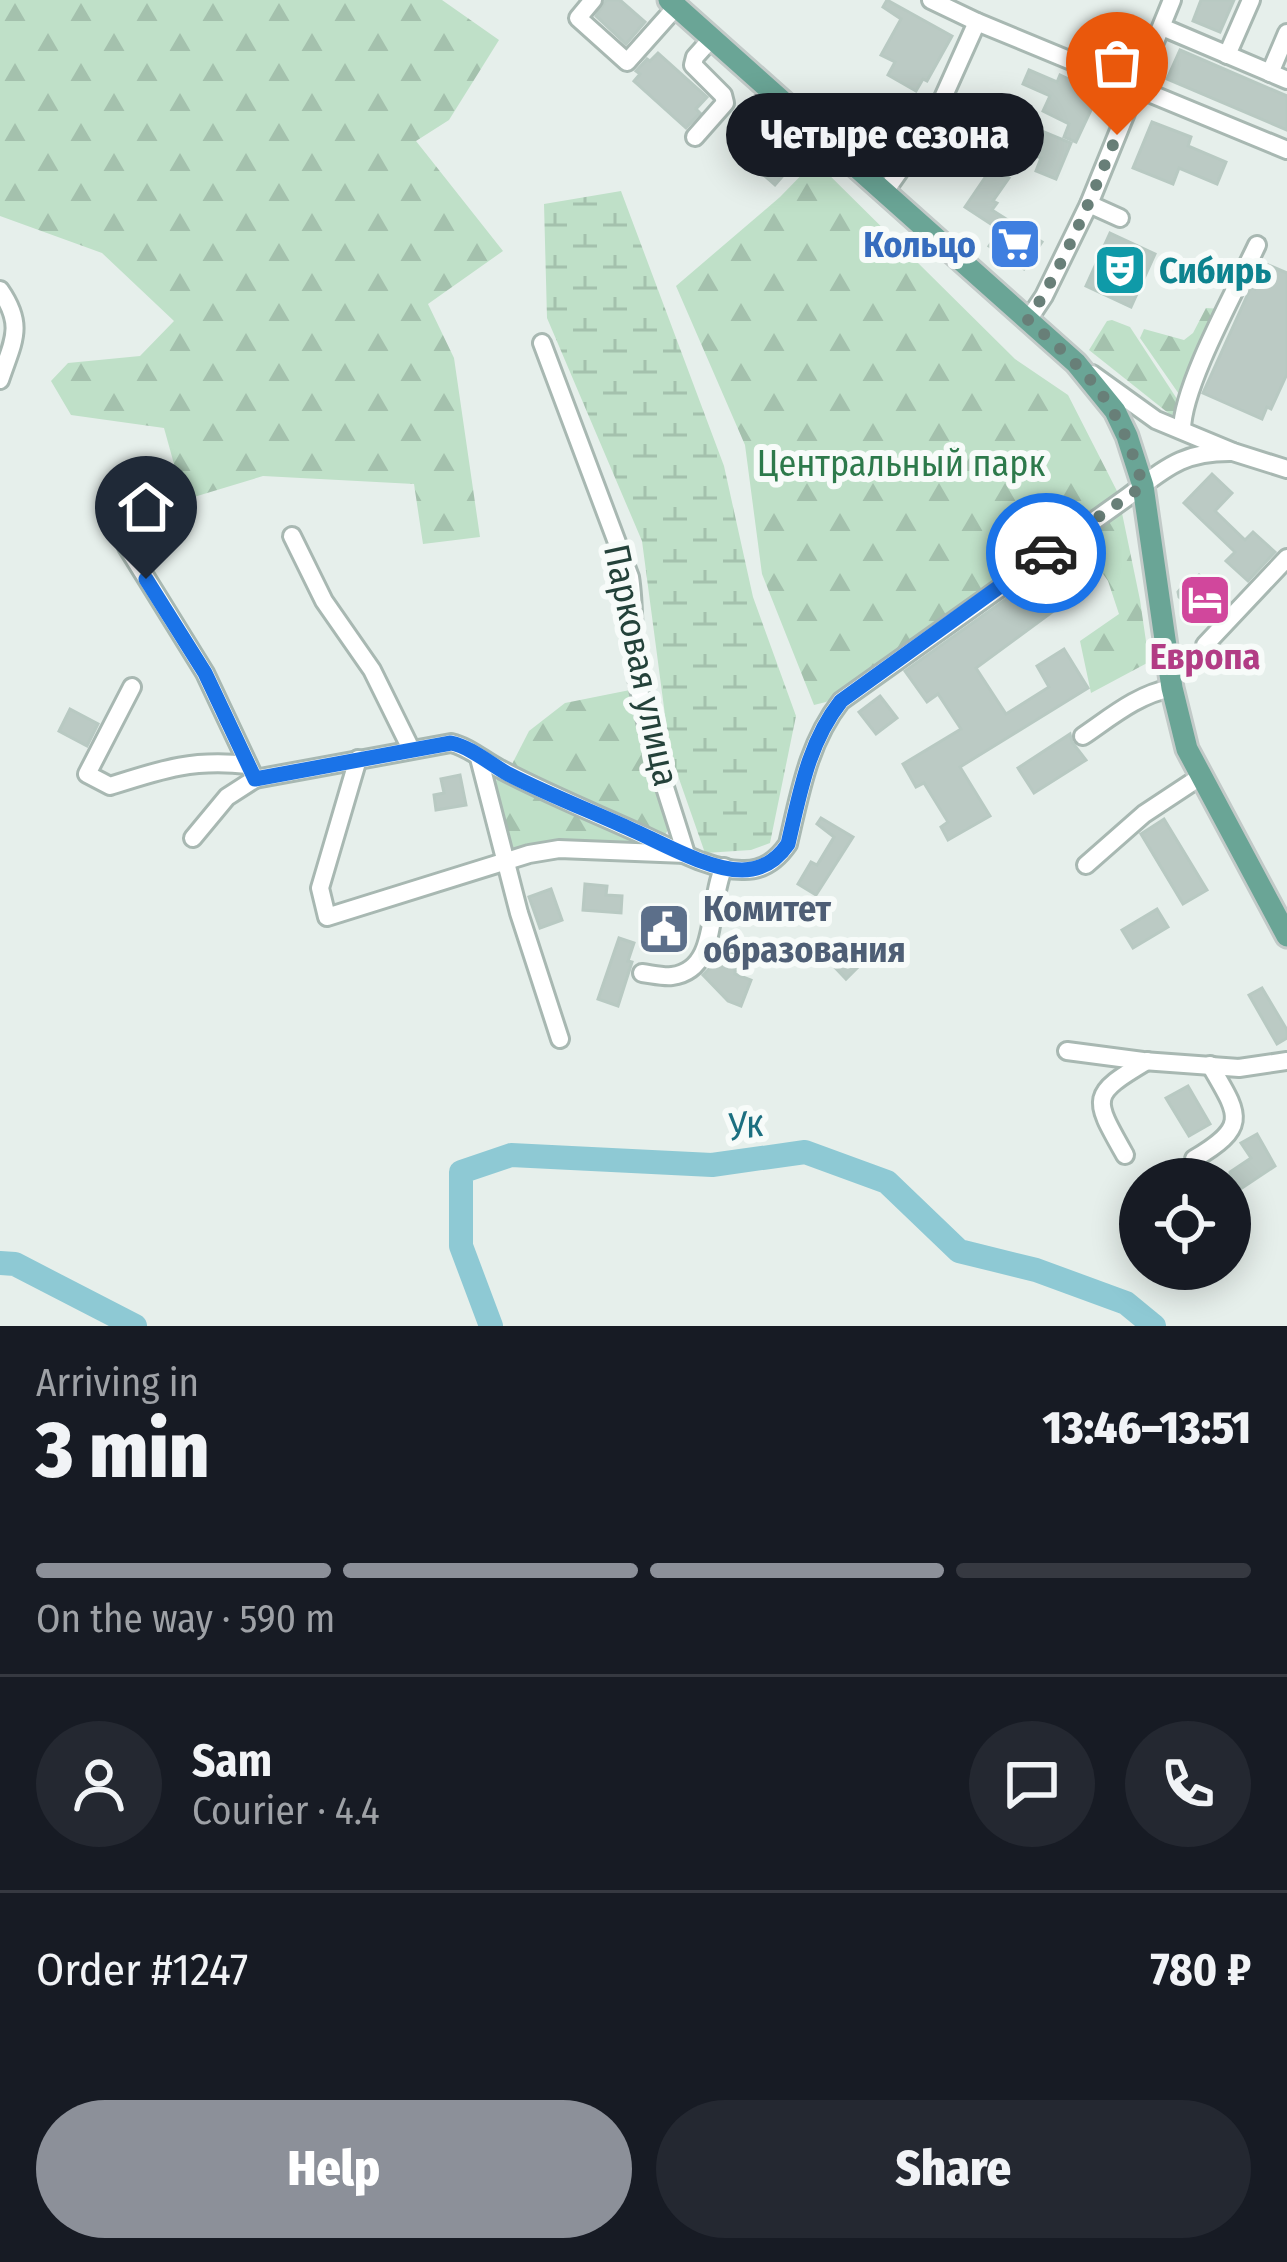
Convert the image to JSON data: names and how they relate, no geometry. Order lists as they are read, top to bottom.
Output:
{
  "streets": {
    "street": ["Парковая улица"]
  },
  "water": ["Ук"],
  "parks": ["Центральный парк"],
  "places": {
    "other": ["Четыре сезона"],
    "supermarket": ["Кольцо"],
    "theatre": ["Сибирь"],
    "hotel": ["Европа"],
    "public building": ["Комитет образования"]
  },
  "page": {
    "bubble": "Четыре сезона",
    "heading": ["3 min", "Arriving in", "13:46–13:51"],
    "panel": [
      "Sam",
      "Courier · 4.4",
      "Order #1247",
      "780 ₽"
    ],
    "bar": "On the way · 590 m",
    "buttons": ["Help", "Share"]
  }
}
